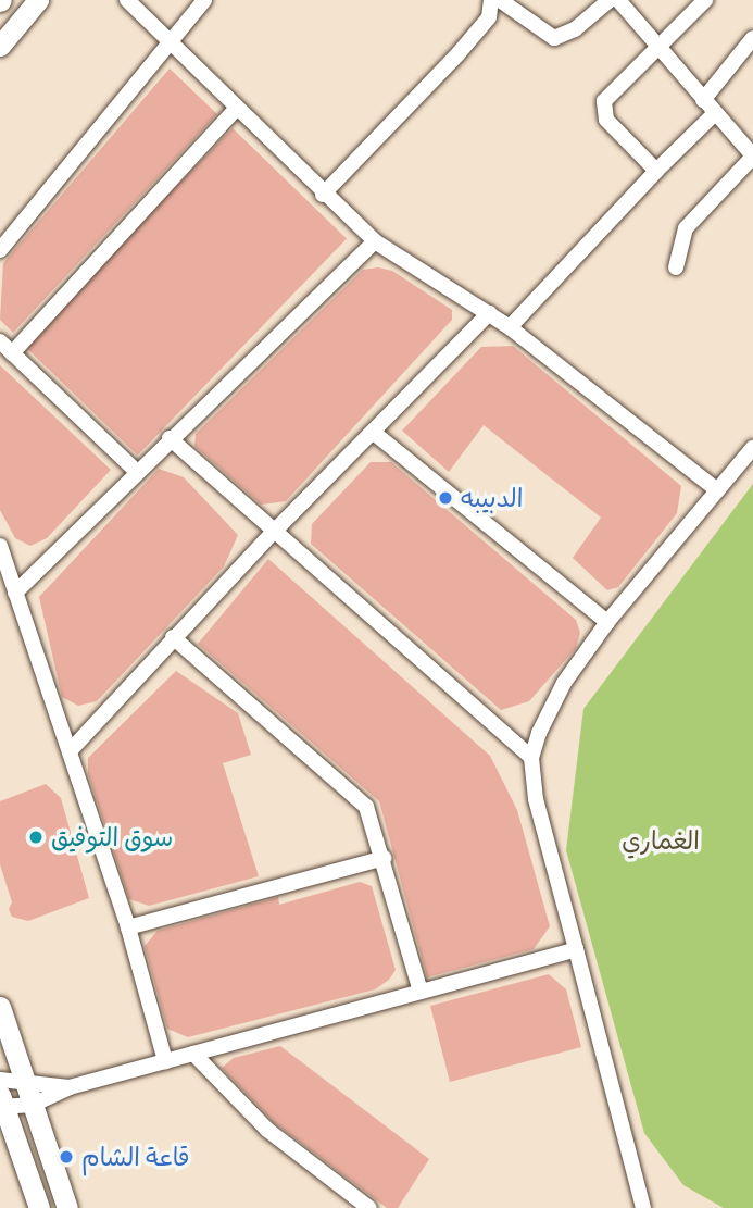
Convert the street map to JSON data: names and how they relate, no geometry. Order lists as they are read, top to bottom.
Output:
{
  "parks": ["الغماري"],
  "places": ["الدبيبه", "سوق التوفيق", "قاعة الشام"]
}
